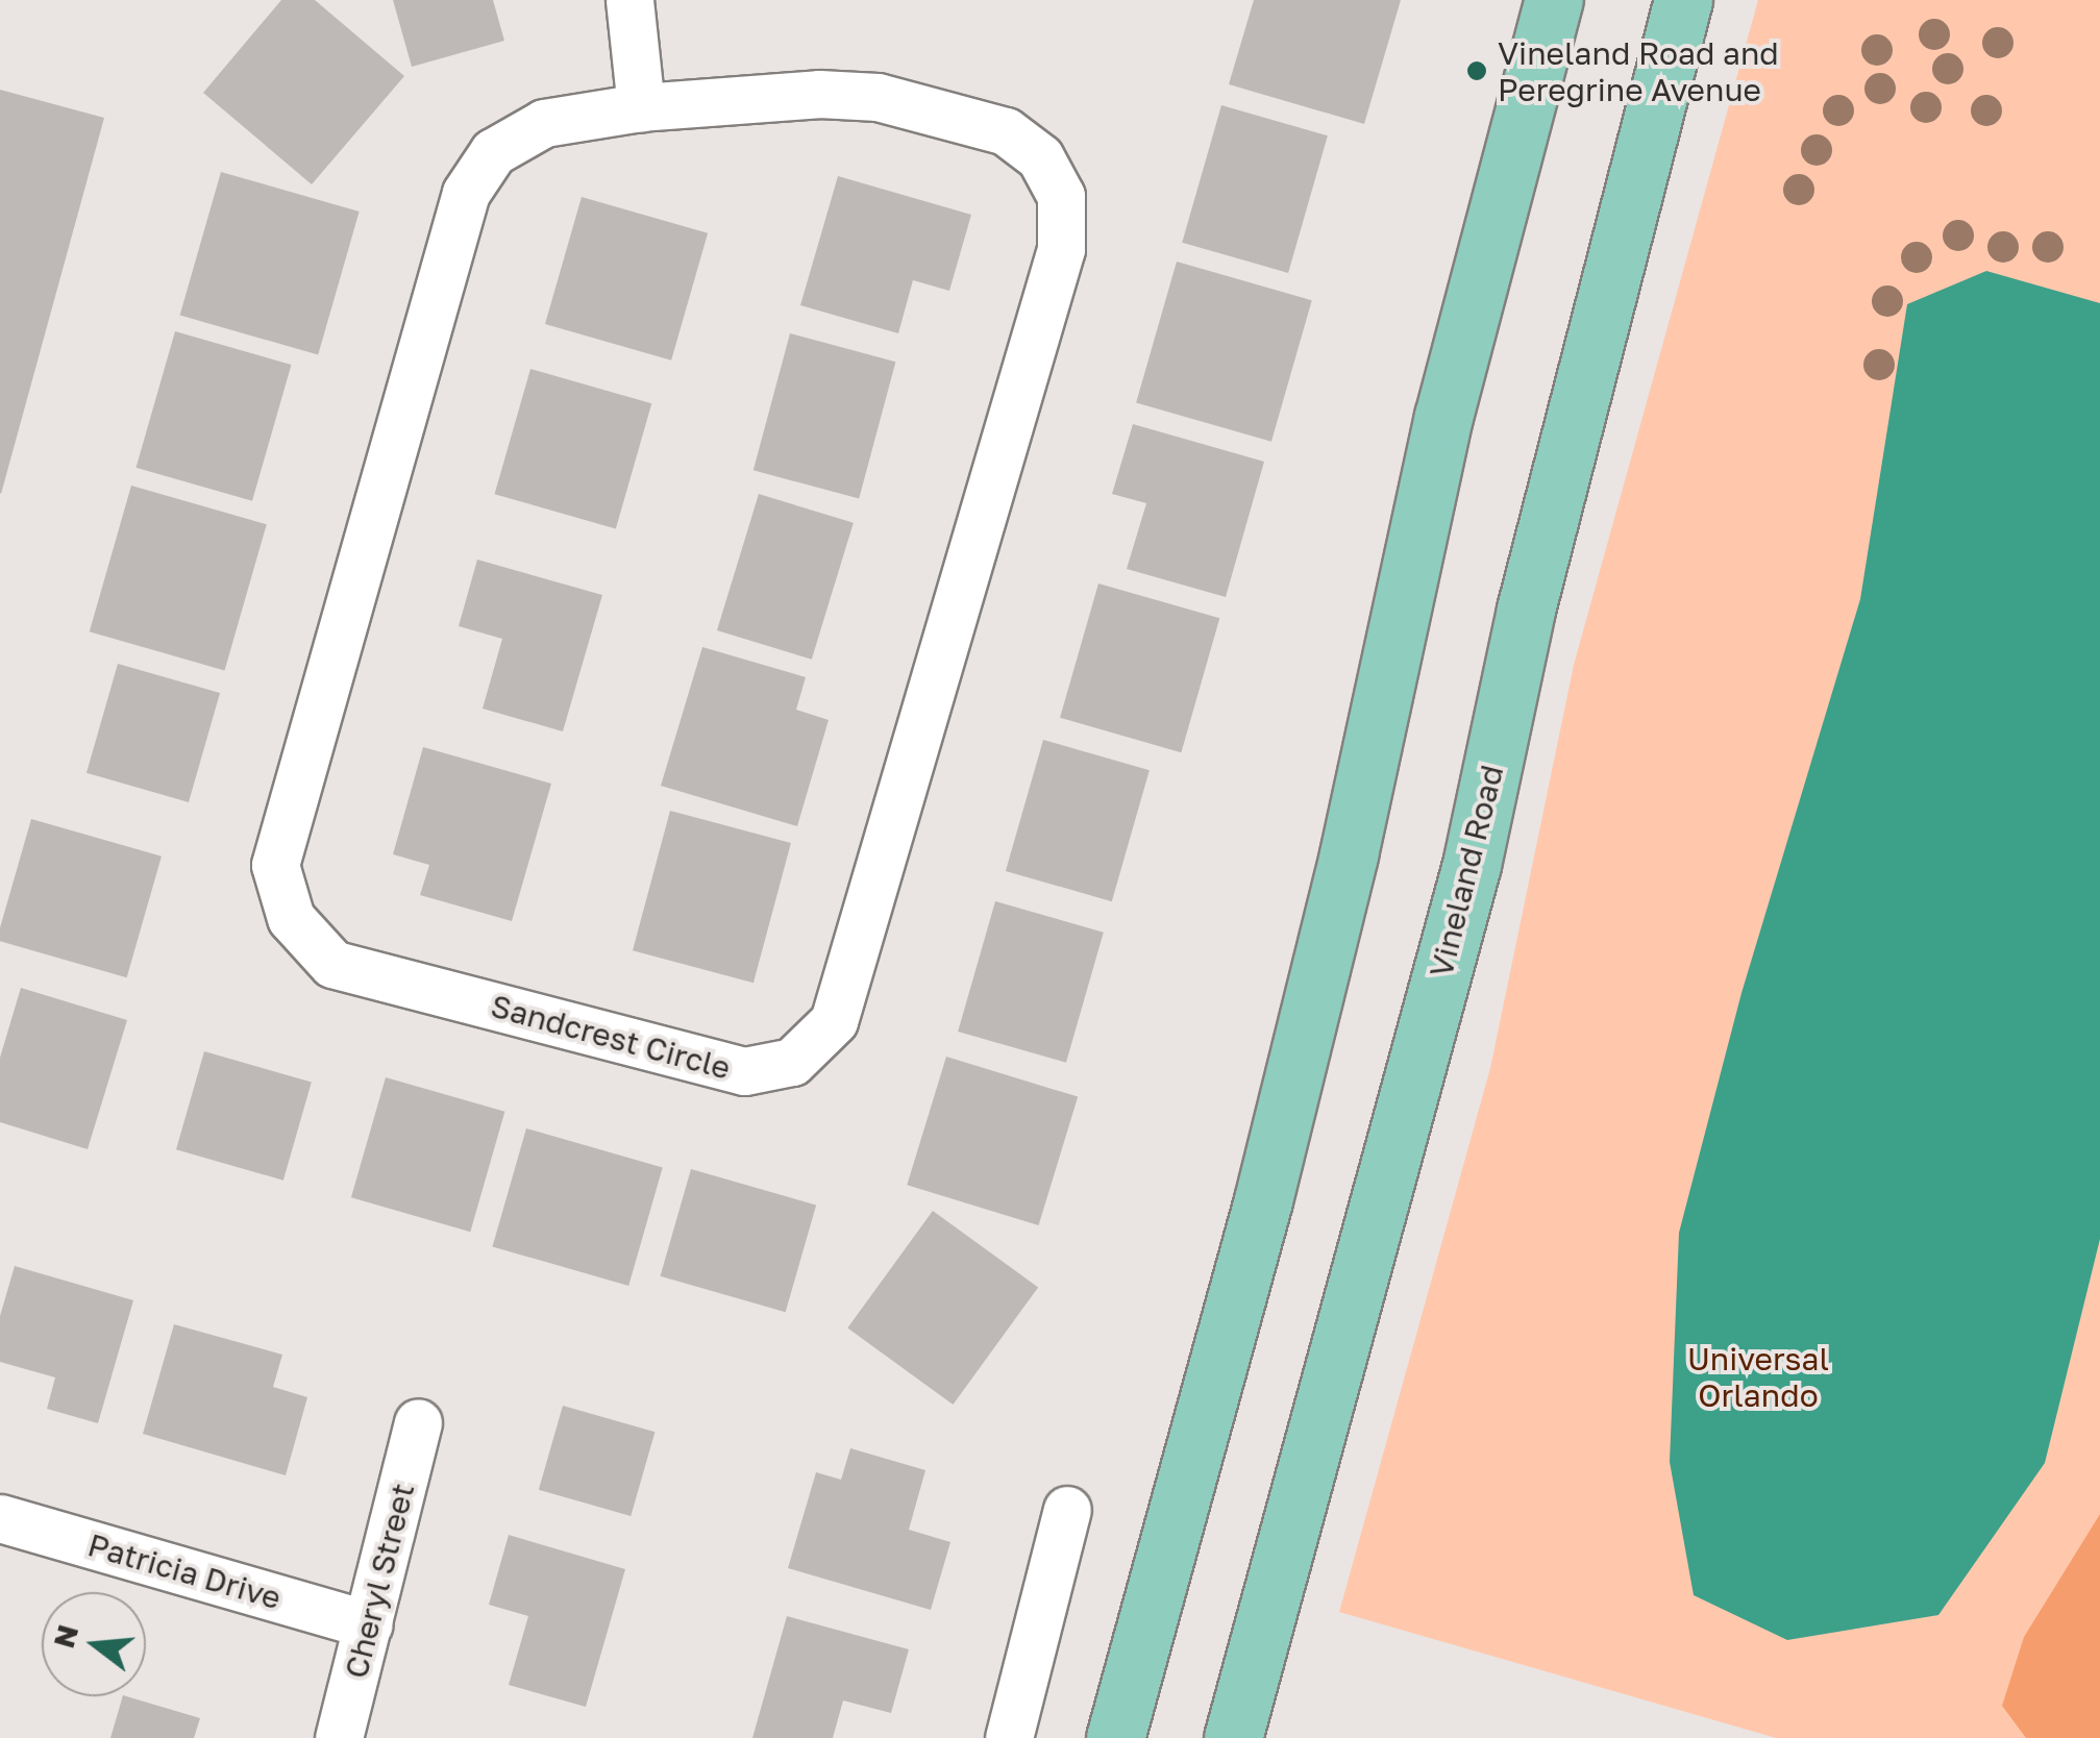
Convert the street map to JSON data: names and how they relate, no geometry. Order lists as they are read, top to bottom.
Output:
{
  "streets": {
    "main road": ["Vineland Road"],
    "street": ["Sandcrest Circle", "Patricia Drive", "Cheryl Street"]
  },
  "crossings": [
    ["Patricia Drive", "Cheryl Street"]
  ],
  "parks": ["Universal Orlando"],
  "places": ["Vineland Road and Peregrine Avenue"],
  "north": "left"
}
